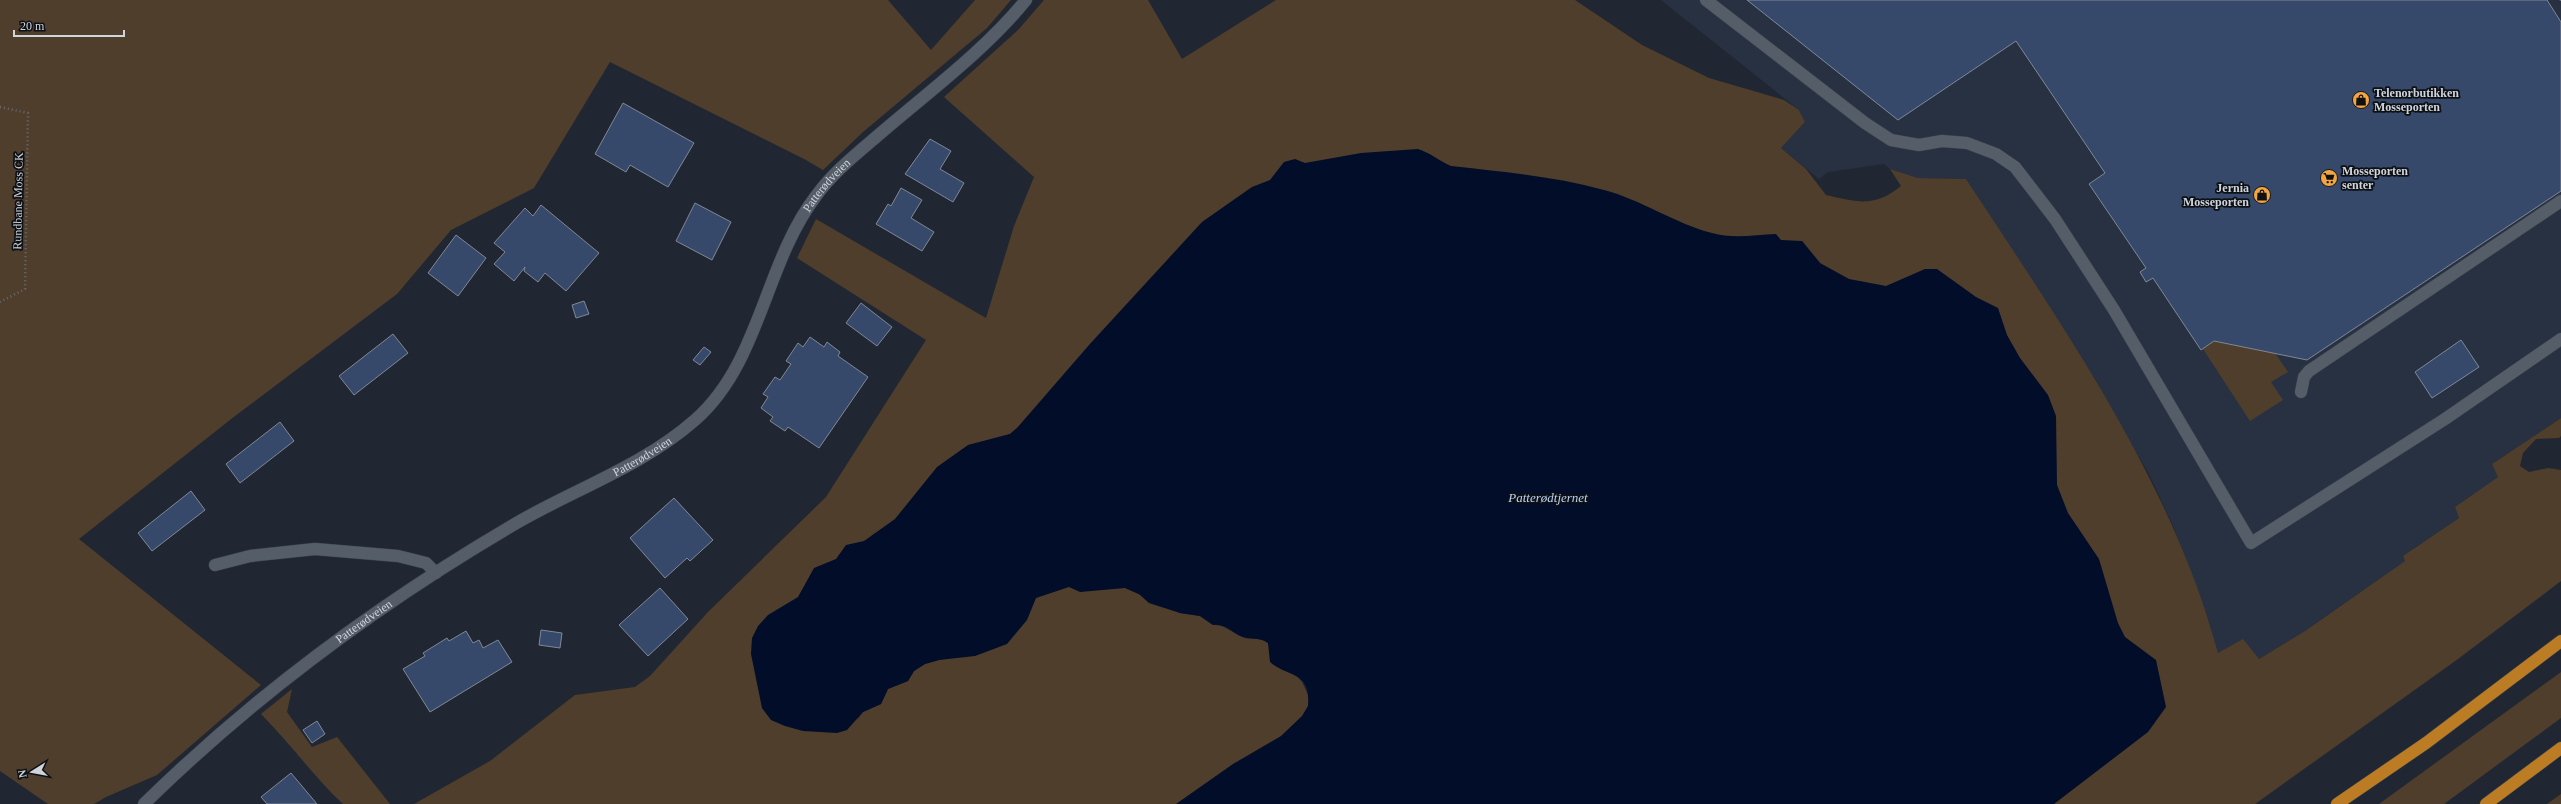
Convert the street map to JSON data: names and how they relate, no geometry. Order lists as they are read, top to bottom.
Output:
{
  "streets": {
    "street": ["Patterødveien"],
    "path": ["Rundbane Moss CK"]
  },
  "water": ["Patterødtjernet"],
  "places": {
    "shop": ["Telenorbutikken Mosseporten", "Jernia Mosseporten"],
    "supermarket": ["Mosseporten senter"]
  },
  "scale_bar": "20 m",
  "north": "left"
}
